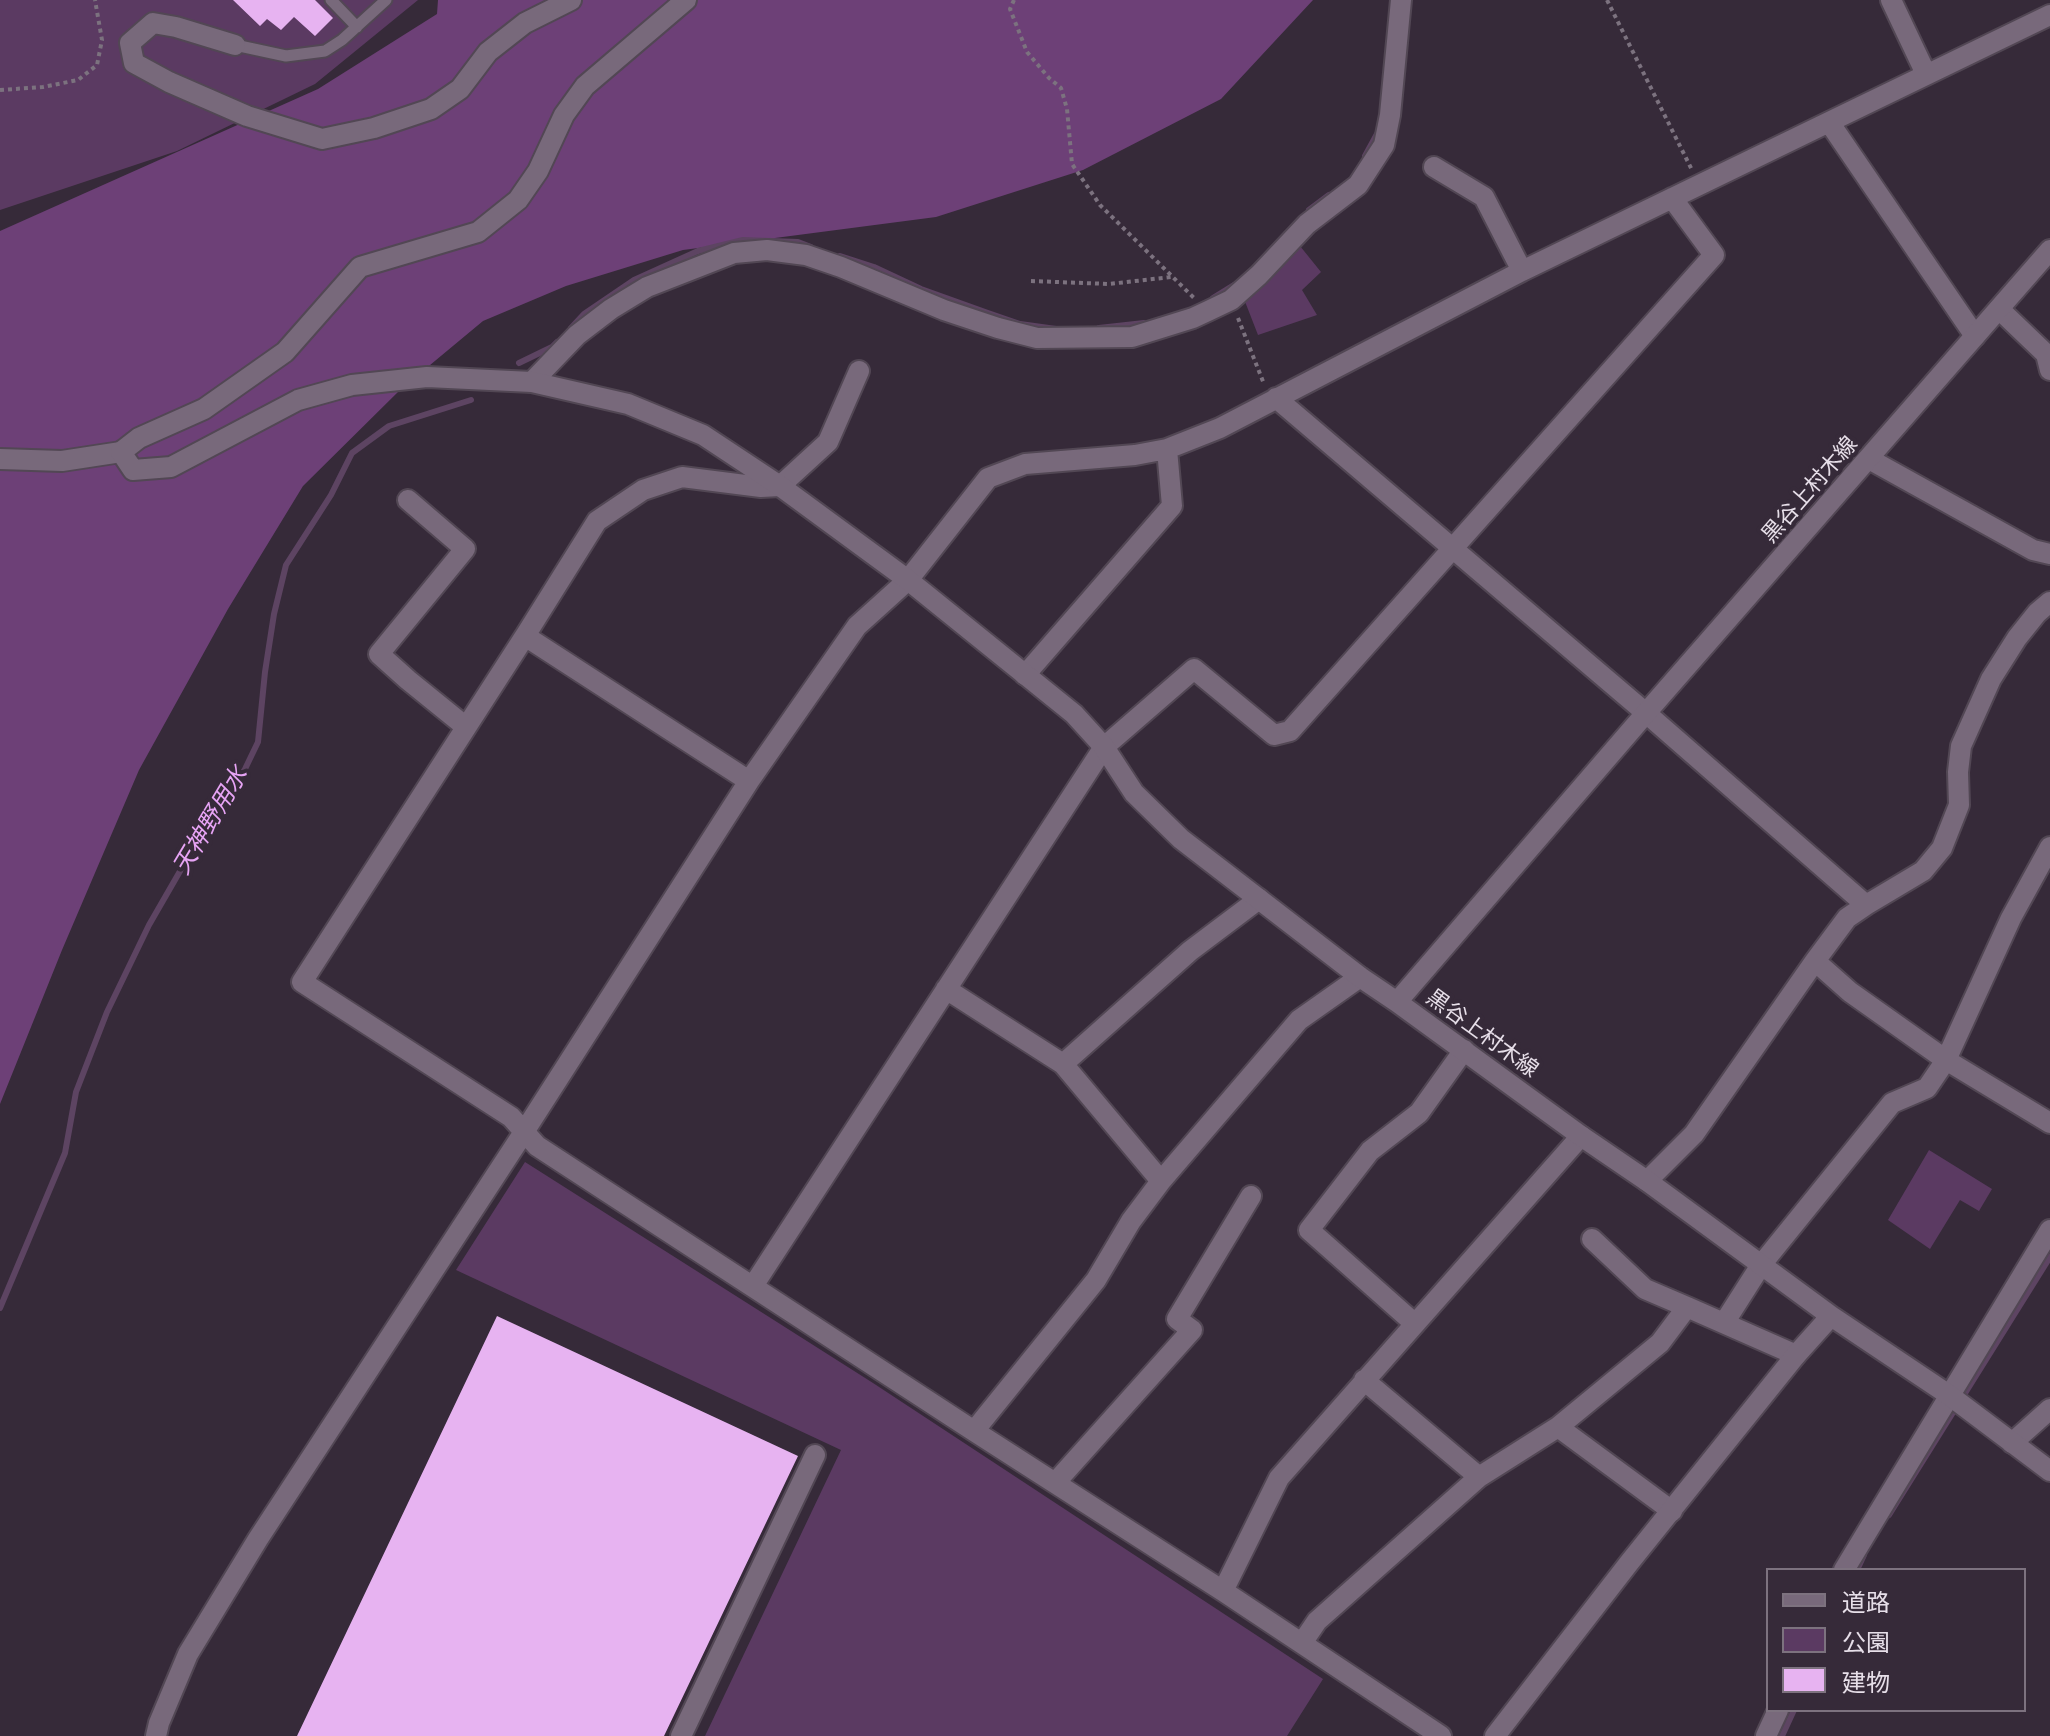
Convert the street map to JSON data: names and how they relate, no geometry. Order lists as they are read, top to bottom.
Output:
{
  "streets": {
    "street": ["黒谷上村木線"]
  },
  "water": ["天神野用水"],
  "legend": ["道路", "公園", "建物"]
}
